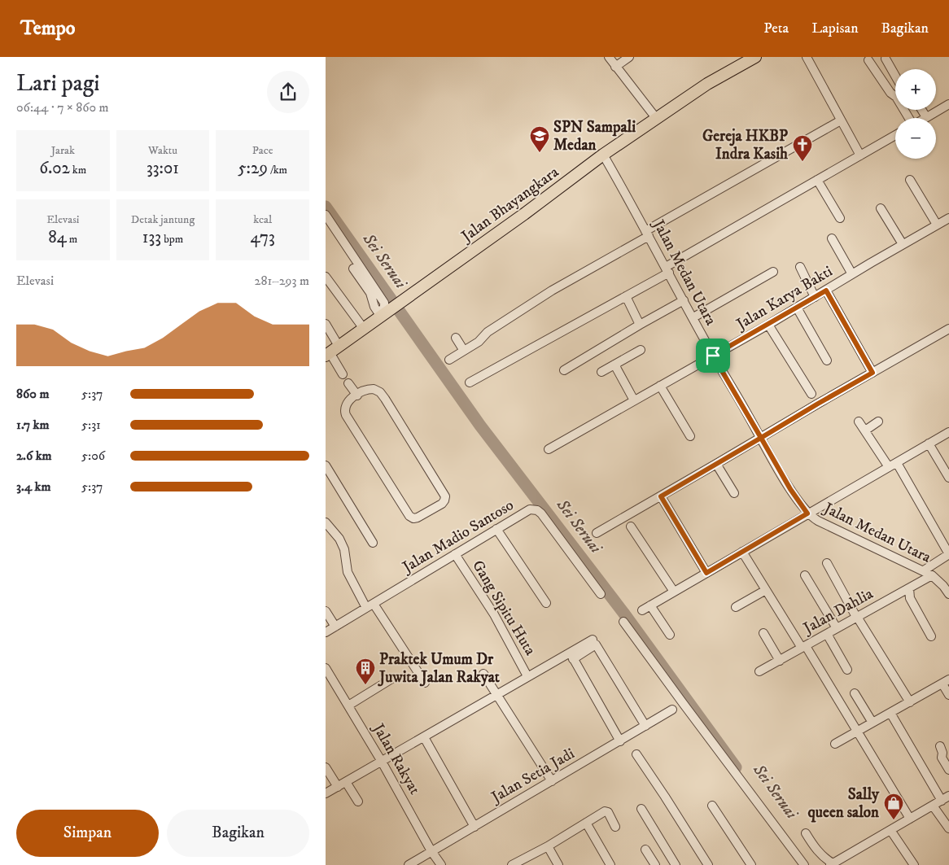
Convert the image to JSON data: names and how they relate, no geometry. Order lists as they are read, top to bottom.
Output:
{
  "streets": {
    "main road": ["Jalan Bhayangkara"],
    "street": [
      "Jalan Medan Utara",
      "Jalan Karya Bakti",
      "Jalan Madio Santoso",
      "Gang Sipitu Huta",
      "Jalan Dahlia",
      "Jalan Rakyat",
      "Jalan Setia Jadi"
    ]
  },
  "crossings": [
    ["Jalan Bhayangkara", "Jalan Medan Utara"],
    ["Jalan Medan Utara", "Jalan Karya Bakti"],
    ["Jalan Medan Utara", "Jalan Dahlia"],
    ["Jalan Madio Santoso", "Gang Sipitu Huta"],
    ["Jalan Rakyat", "Jalan Setia Jadi"]
  ],
  "water": ["Sei Seruai"],
  "places": {
    "school or university": ["SPN Sampali Medan"],
    "church": ["Gereja HKBP Indra Kasih"],
    "building": ["Praktek Umum Dr Juwita Jalan Rakyat"],
    "shop": ["Sally queen salon"]
  },
  "page": {
    "header": "Tempo",
    "nav": ["Peta", "Lapisan", "Bagikan"],
    "heading": ["Lari pagi", "06:44 · 7 × 860 m"],
    "map_buttons": ["+", "−"],
    "stats": [
      ["Jarak", "6.02 km"],
      ["Waktu", "33:01"],
      ["Pace", "5:29 /km"],
      ["Elevasi", "84 m"],
      ["Detak jantung", "133 bpm"],
      ["kcal", "473"]
    ],
    "chart": ["Elevasi", "281–293 m"],
    "list": [
      {
        "name": "860 m",
        "note": "5:37"
      },
      {
        "name": "1.7 km",
        "note": "5:31"
      },
      {
        "name": "2.6 km",
        "note": "5:06"
      },
      {
        "name": "3.4 km",
        "note": "5:37"
      }
    ],
    "buttons": ["Simpan", "Bagikan"]
  }
}
